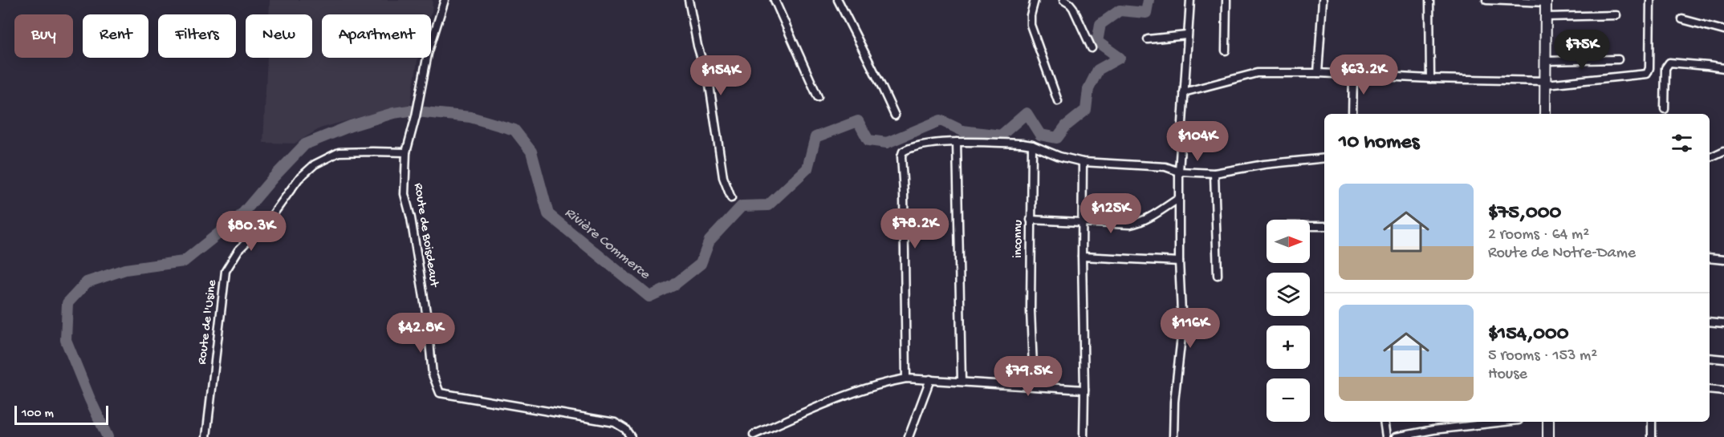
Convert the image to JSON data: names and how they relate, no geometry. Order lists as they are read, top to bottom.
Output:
{
  "streets": {
    "street": ["Route de Boisdeaut", "inconnu", "Route de l'Usine"]
  },
  "crossings": [
    ["Route de Boisdeaut", "Route de l'Usine"]
  ],
  "water": ["Rivière Commerce"],
  "scale_bar": "100 m",
  "north": "right",
  "page": {
    "chip": [
      "Buy",
      "Rent",
      "Filters",
      "New",
      "Apartment"
    ],
    "price": [
      "$75K",
      "$63.2K",
      "$154K",
      "$104K",
      "$125K",
      "$78.2K",
      "$80.3K",
      "$116K",
      "$42.8K",
      "$79.5K"
    ],
    "heading": "10 homes",
    "list": [
      {
        "name": "$75,000",
        "note": "2 rooms · 64 m² · Route de Notre-Dame"
      },
      {
        "name": "$154,000",
        "note": "5 rooms · 153 m² · House"
      }
    ],
    "map_buttons": ["+", "−"],
    "scale": "100 m"
  }
}
